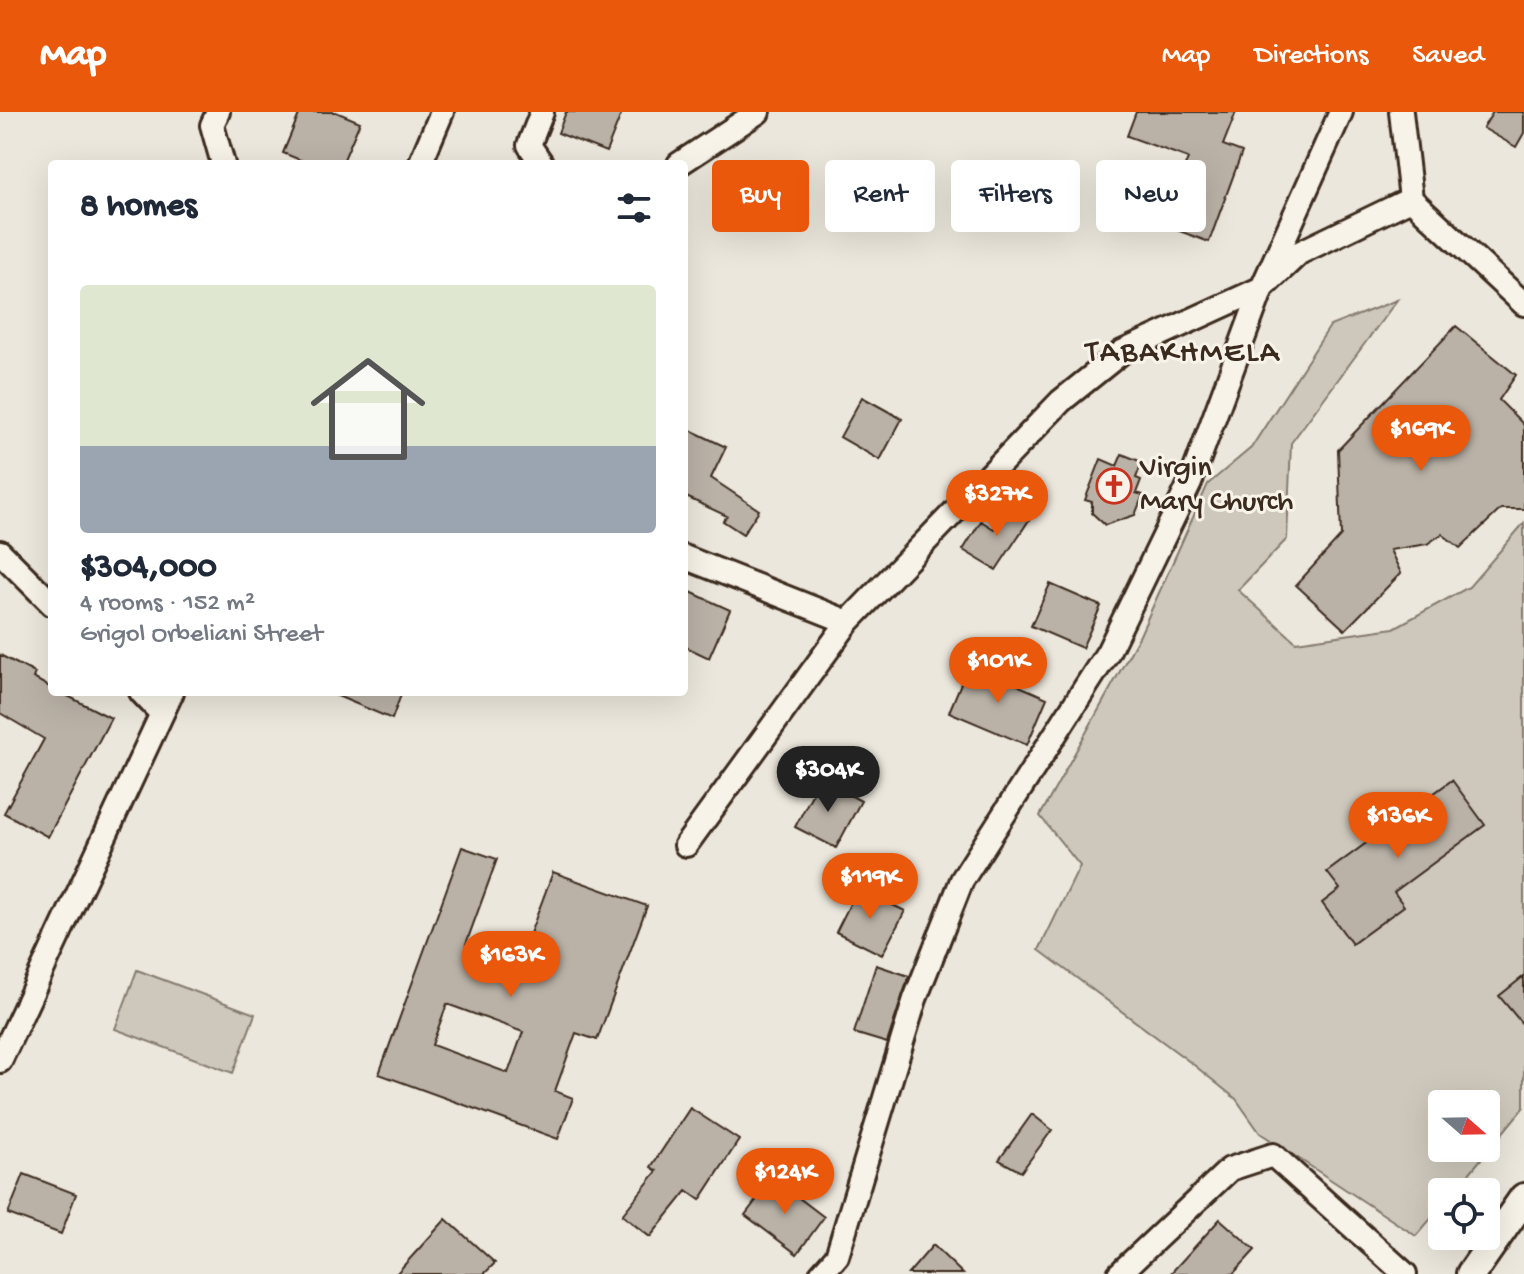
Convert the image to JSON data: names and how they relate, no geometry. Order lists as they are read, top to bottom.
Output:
{
  "districts": ["TABAKHMELA"],
  "places": {
    "church": ["Virgin Mary Church"]
  },
  "north": "right",
  "page": {
    "header": "Map",
    "nav": ["Map", "Directions", "Saved"],
    "chip": [
      "Buy",
      "Rent",
      "Filters",
      "New"
    ],
    "heading": "8 homes",
    "list": [
      {
        "name": "$304,000",
        "note": "4 rooms · 152 m² · Grigol Orbeliani Street"
      }
    ],
    "price": [
      "$169K",
      "$327K",
      "$101K",
      "$304K",
      "$136K",
      "$119K",
      "$163K",
      "$124K"
    ]
  }
}
